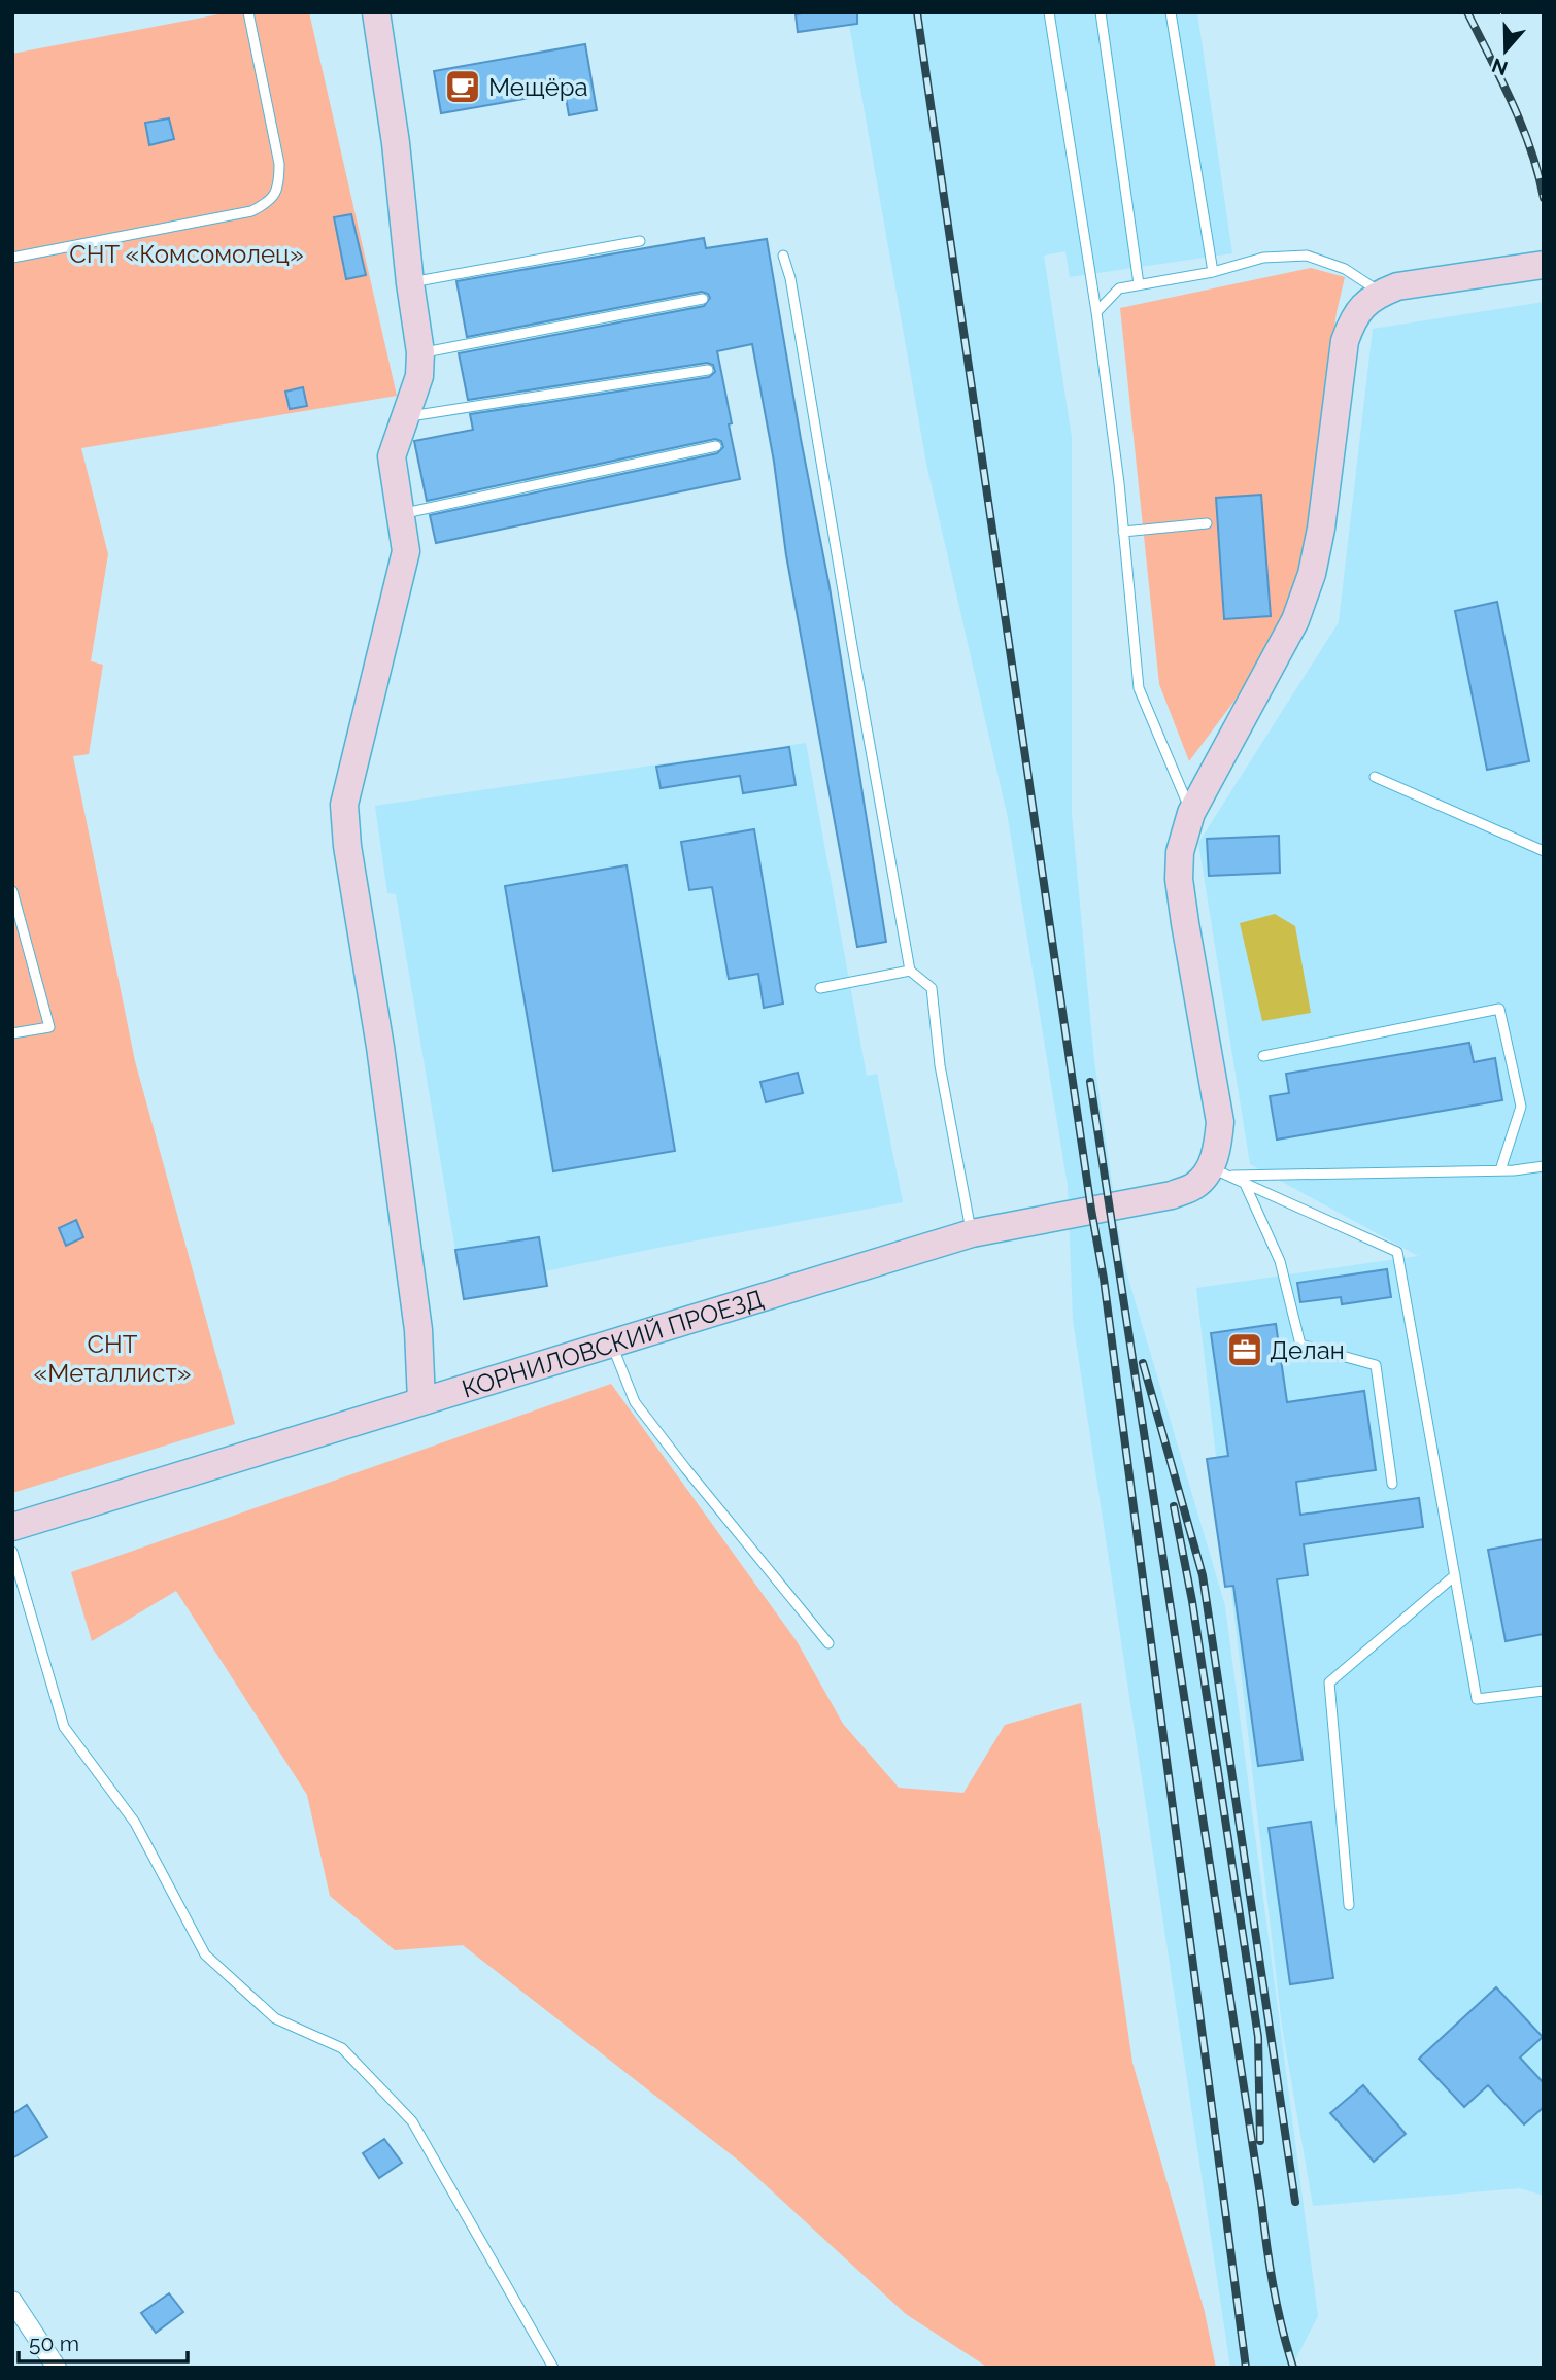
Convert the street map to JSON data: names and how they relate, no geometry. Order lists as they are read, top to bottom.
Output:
{
  "streets": {
    "street": ["КОРНИЛОВСКИЙ ПРОЕЗД"]
  },
  "parks": ["СНТ «Комсомолец»", "СНТ «Металлист»"],
  "places": {
    "cafe": ["Мещёра"],
    "office": ["Делан"]
  },
  "scale_bar": "50 m",
  "north": "bottom"
}
